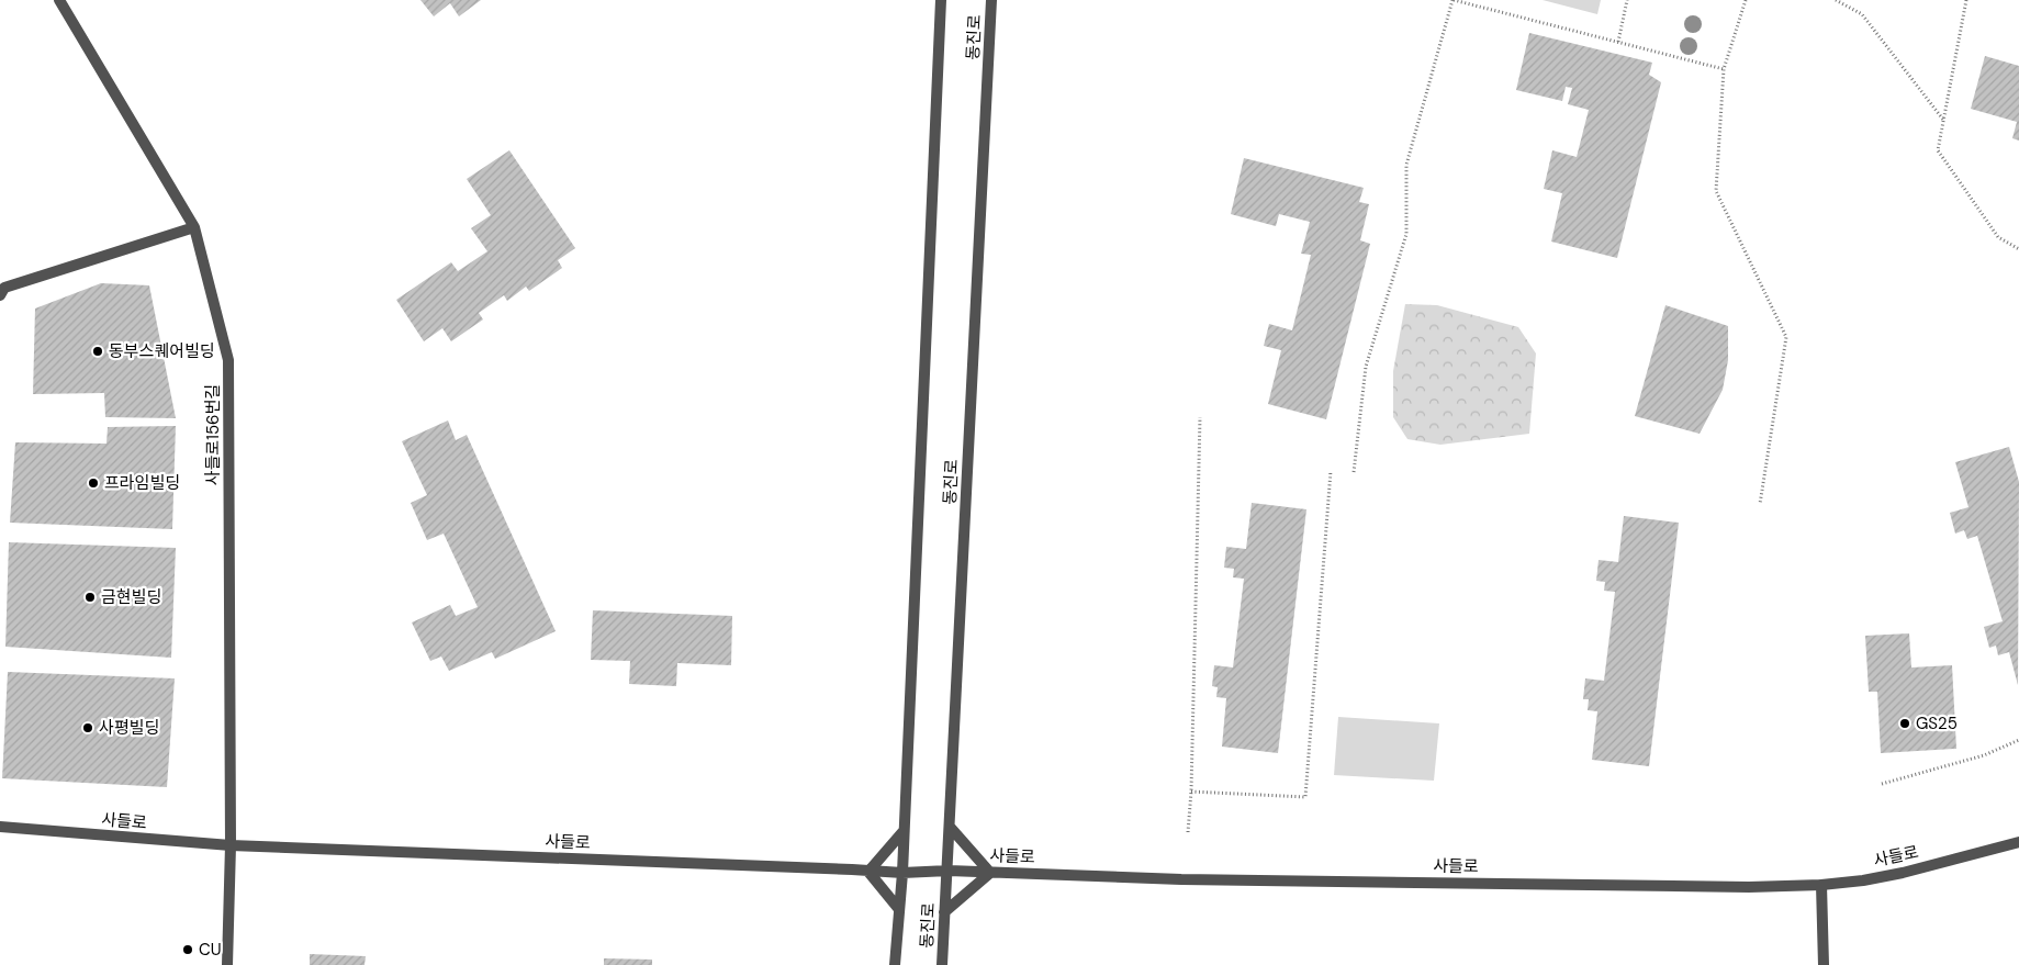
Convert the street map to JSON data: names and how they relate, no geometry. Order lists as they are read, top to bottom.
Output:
{
  "streets": {
    "street": ["동진로", "사들로156번길", "사들로"]
  },
  "crossings": [
    ["동진로", "사들로"],
    ["사들로156번길", "사들로"]
  ],
  "places": [
    "동부스퀘어빌딩",
    "프라임빌딩",
    "금현빌딩",
    "GS25",
    "사평빌딩",
    "CU"
  ]
}
